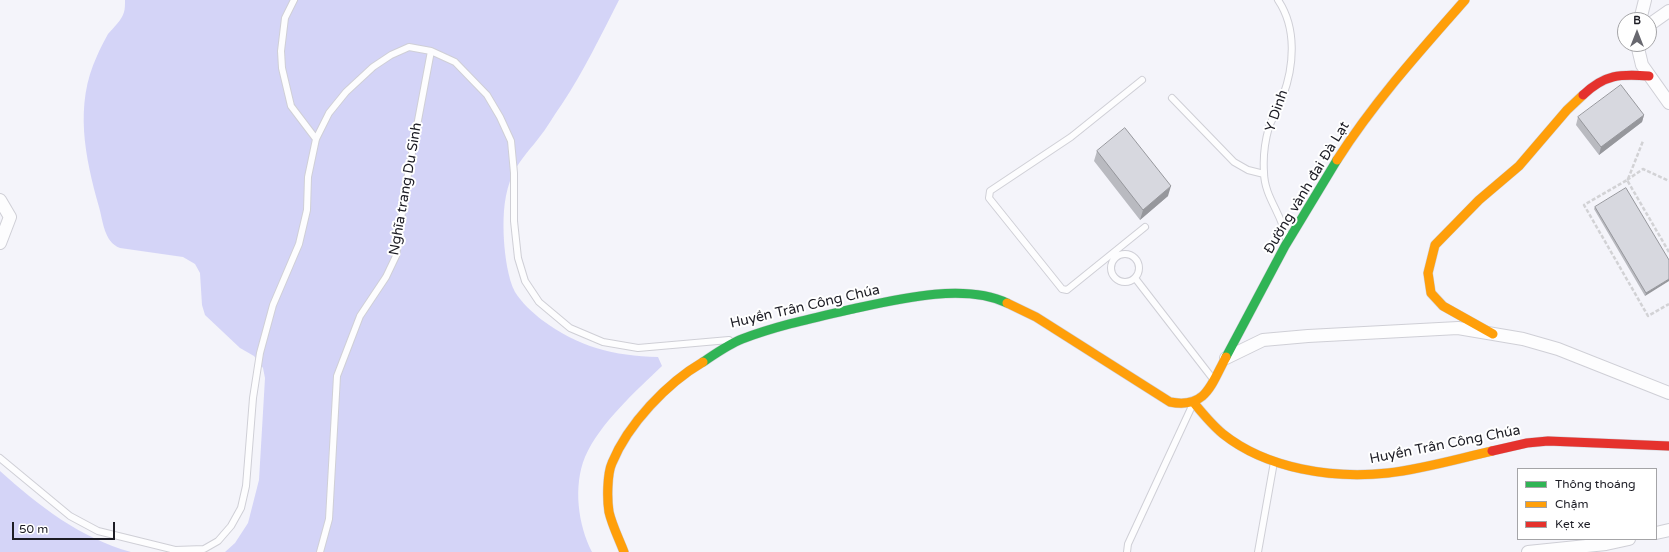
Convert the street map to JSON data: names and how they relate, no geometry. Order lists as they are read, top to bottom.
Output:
{
  "streets": {
    "main road": ["Đường vành đai Đà Lạt", "Huyền Trân Công Chúa"],
    "lane": ["Y Dinh", "Nghĩa trang Du Sinh"]
  },
  "crossings": [
    ["Y Dinh", "Đường vành đai Đà Lạt"],
    ["Đường vành đai Đà Lạt", "Huyền Trân Công Chúa"],
    ["Nghĩa trang Du Sinh", "Huyền Trân Công Chúa"]
  ],
  "legend": ["Thông thoáng", "Chậm", "Kẹt xe"],
  "scale_bar": "50 m",
  "north": "top"
}
